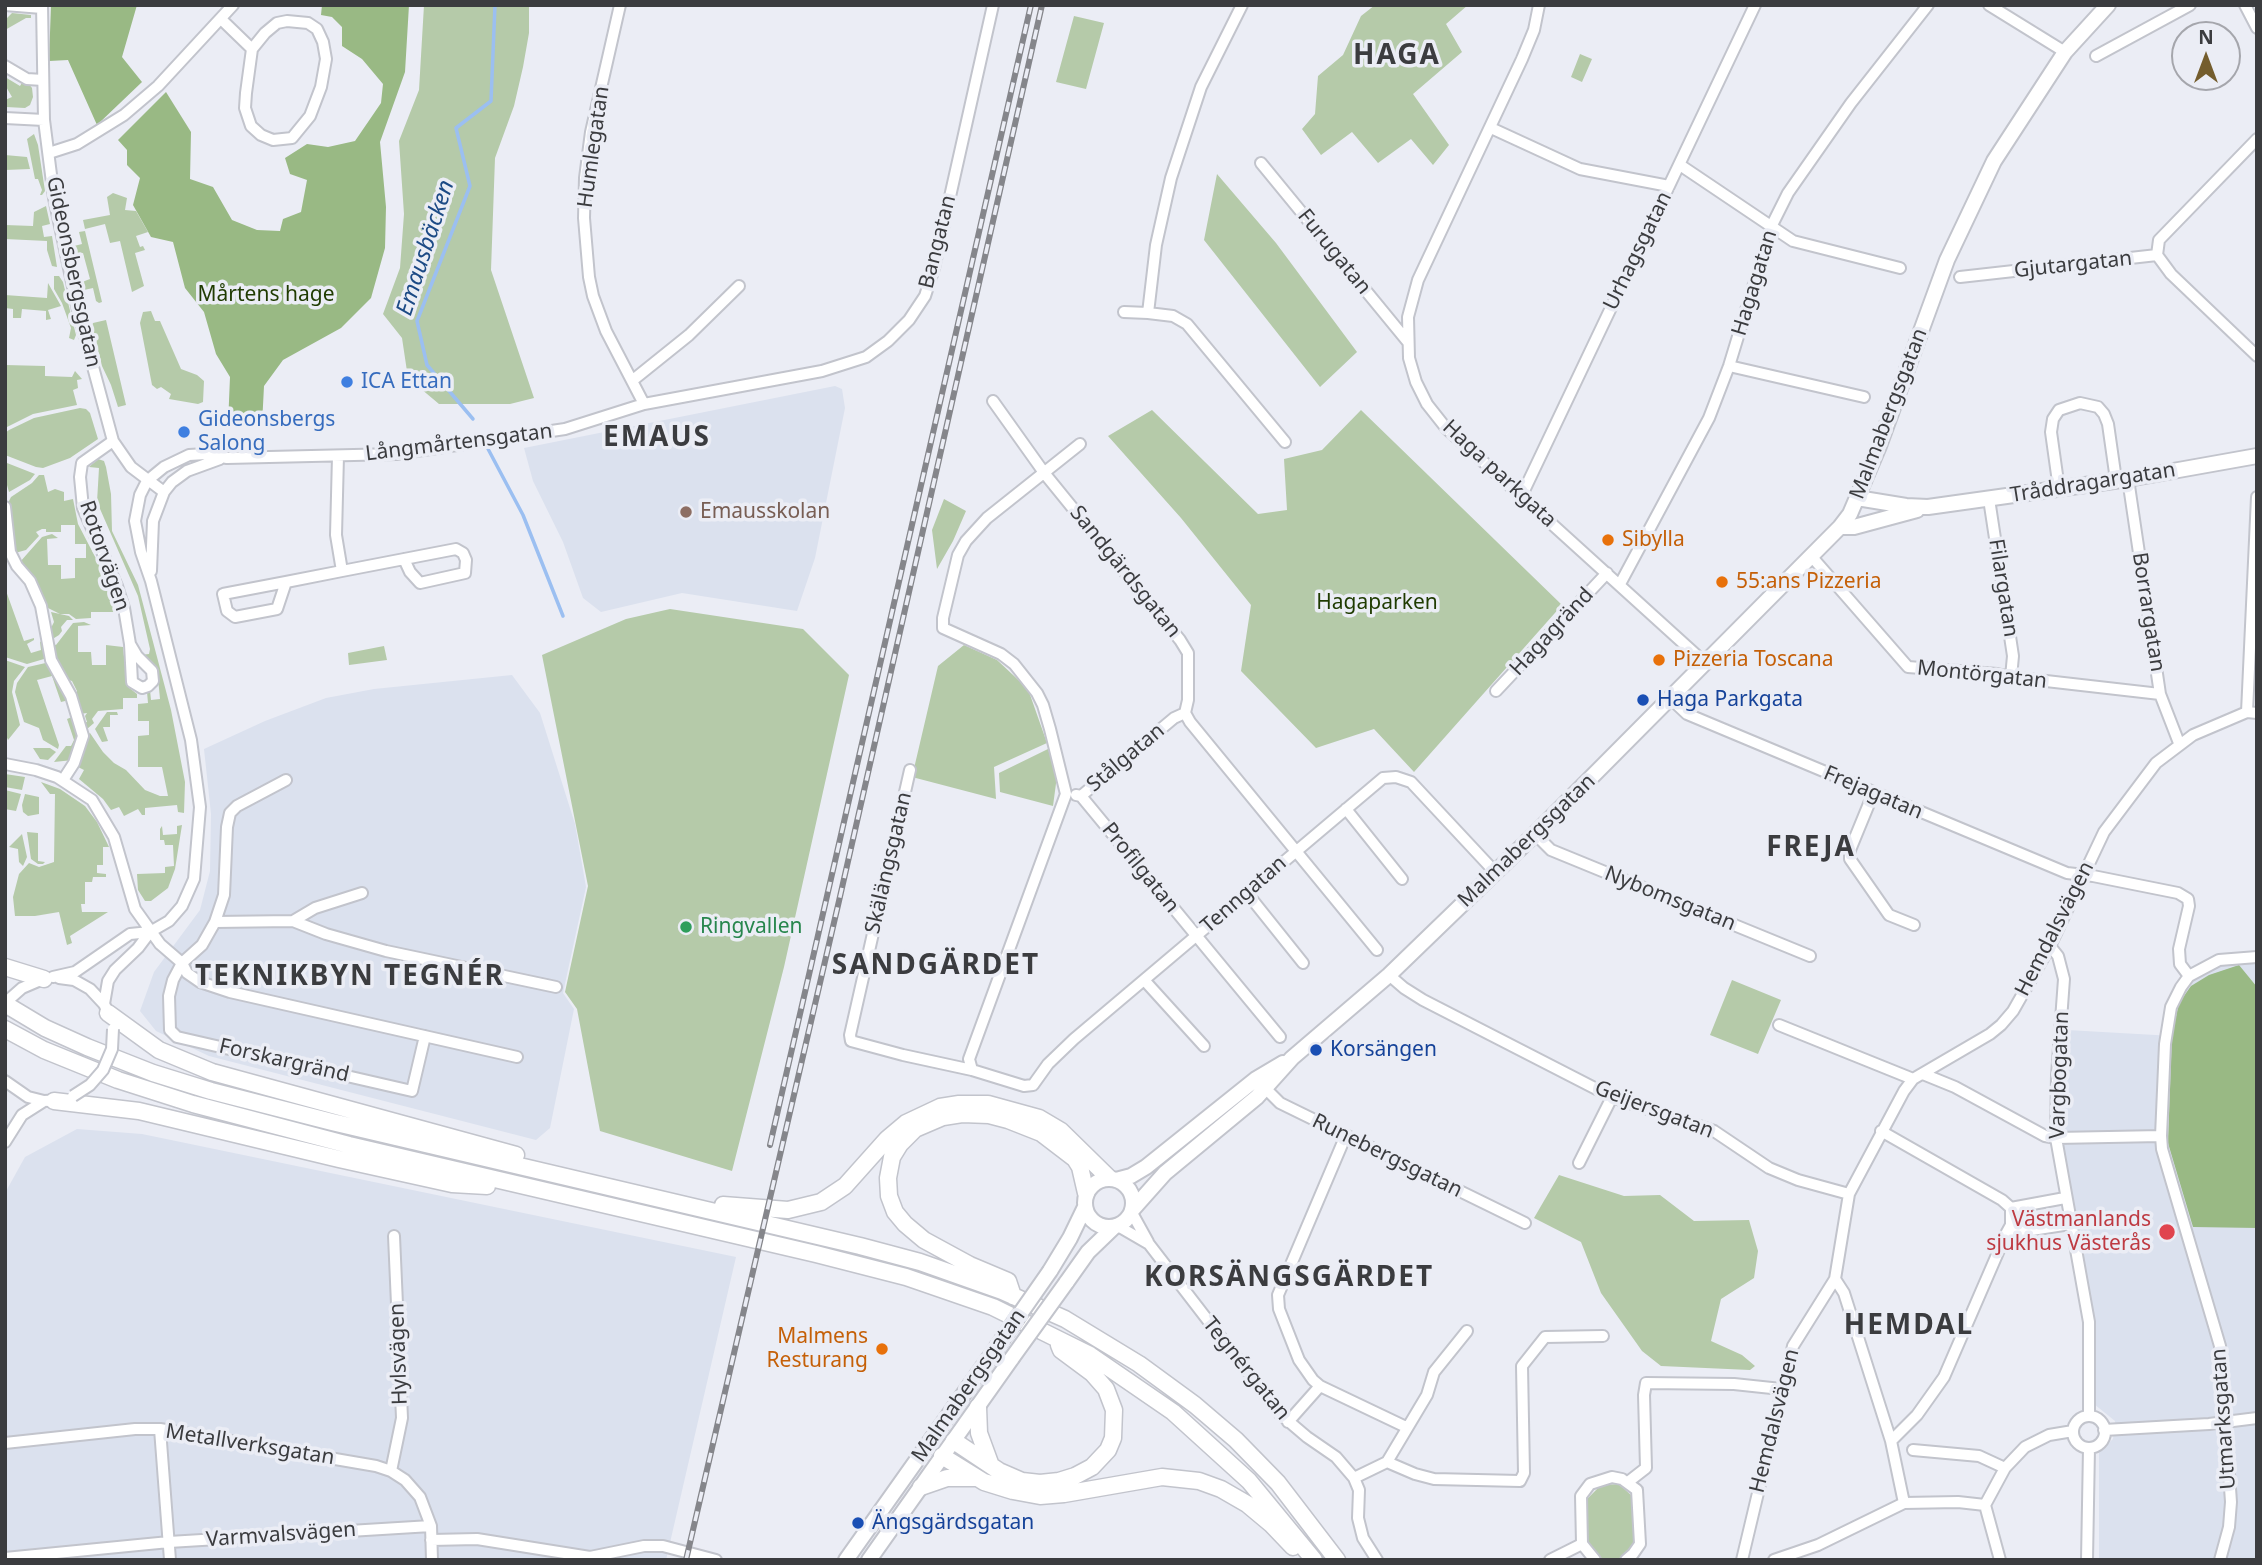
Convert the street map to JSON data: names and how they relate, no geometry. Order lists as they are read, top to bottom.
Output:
{
  "streets": {
    "main road": ["Malmabergsgatan", "Tråddragargatan"],
    "street": [
      "Humlegatan",
      "Bangatan",
      "Urhagsgatan",
      "Furugatan",
      "Gjutargatan",
      "Gideonsbergsgatan",
      "Hagagatan",
      "Långmårtensgatan",
      "Haga parkgata",
      "Rotorvägen",
      "Sandgärdsgatan",
      "Filargatan",
      "Borrargatan",
      "Hagagränd",
      "Montörgatan",
      "Stålgatan",
      "Frejagatan",
      "Skälängsgatan",
      "Profilgatan",
      "Tenngatan",
      "Nybomsgatan",
      "Hemdalsvägen",
      "Forskargränd",
      "Vargbogatan",
      "Geijersgatan",
      "Runebergsgatan",
      "Hylsvägen",
      "Tegnérgatan",
      "Utmarksgatan",
      "Metallverksgatan",
      "Varmvalsvägen"
    ]
  },
  "crossings": [
    ["Humlegatan", "Bangatan"],
    ["Humlegatan", "Långmårtensgatan"],
    ["Bangatan", "Långmårtensgatan"],
    ["Urhagsgatan", "Haga parkgata"],
    ["Furugatan", "Haga parkgata"],
    ["Gideonsbergsgatan", "Långmårtensgatan"],
    ["Gideonsbergsgatan", "Rotorvägen"],
    ["Hagagatan", "Haga parkgata"],
    ["Malmabergsgatan", "Haga parkgata"],
    ["Malmabergsgatan", "Tråddragargatan"],
    ["Malmabergsgatan", "Montörgatan"],
    ["Malmabergsgatan", "Frejagatan"],
    ["Malmabergsgatan", "Tenngatan"],
    ["Malmabergsgatan", "Nybomsgatan"],
    ["Malmabergsgatan", "Geijersgatan"],
    ["Malmabergsgatan", "Runebergsgatan"],
    ["Malmabergsgatan", "Tegnérgatan"],
    ["Haga parkgata", "Hagagränd"],
    ["Tråddragargatan", "Filargatan"],
    ["Tråddragargatan", "Borrargatan"],
    ["Sandgärdsgatan", "Stålgatan"],
    ["Filargatan", "Montörgatan"],
    ["Borrargatan", "Montörgatan"],
    ["Borrargatan", "Hemdalsvägen"],
    ["Stålgatan", "Profilgatan"],
    ["Frejagatan", "Hemdalsvägen"],
    ["Skälängsgatan", "Tenngatan"],
    ["Profilgatan", "Tenngatan"],
    ["Hemdalsvägen", "Vargbogatan"],
    ["Hemdalsvägen", "Geijersgatan"],
    ["Hylsvägen", "Metallverksgatan"],
    ["Metallverksgatan", "Varmvalsvägen"]
  ],
  "districts": [
    "HAGA",
    "EMAUS",
    "FREJA",
    "SANDGÄRDET",
    "TEKNIKBYN TEGNÉR",
    "KORSÄNGSGÄRDET",
    "HEMDAL"
  ],
  "water": ["Emausbäcken"],
  "parks": ["Mårtens hage", "Hagaparken"],
  "places": [
    "ICA Ettan",
    "Gideonsbergs Salong",
    "Emausskolan",
    "Sibylla",
    "55:ans Pizzeria",
    "Pizzeria Toscana",
    "Haga Parkgata",
    "Ringvallen",
    "Korsängen",
    "Västmanlands sjukhus Västerås",
    "Malmens Resturang",
    "Ängsgärdsgatan"
  ],
  "north": "top"
}
